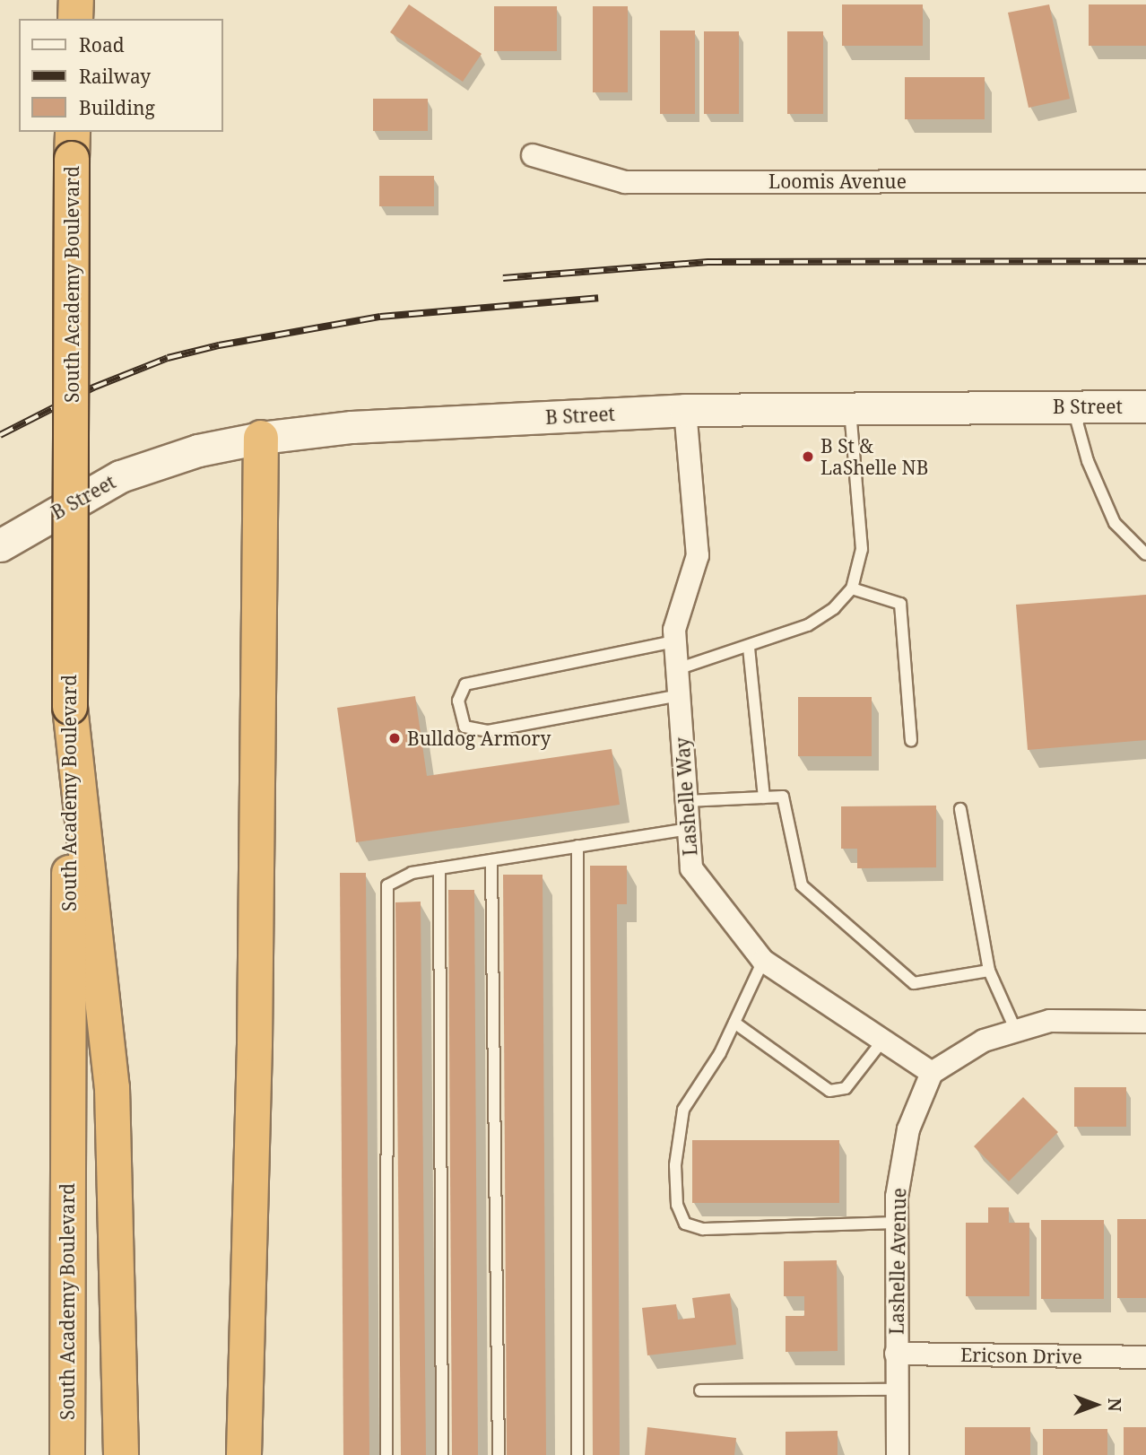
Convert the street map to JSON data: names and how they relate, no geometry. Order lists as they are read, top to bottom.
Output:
{
  "streets": {
    "highway": ["South Academy Boulevard"],
    "main road": ["B Street"],
    "street": [
      "Loomis Avenue",
      "Lashelle Way",
      "Lashelle Avenue",
      "Ericson Drive"
    ]
  },
  "crossings": [
    ["B Street", "Lashelle Way"],
    ["Lashelle Way", "Lashelle Avenue"],
    ["Lashelle Avenue", "Ericson Drive"]
  ],
  "places": ["B St & LaShelle NB", "Bulldog Armory"],
  "legend": ["Road", "Railway", "Building"],
  "north": "right"
}
